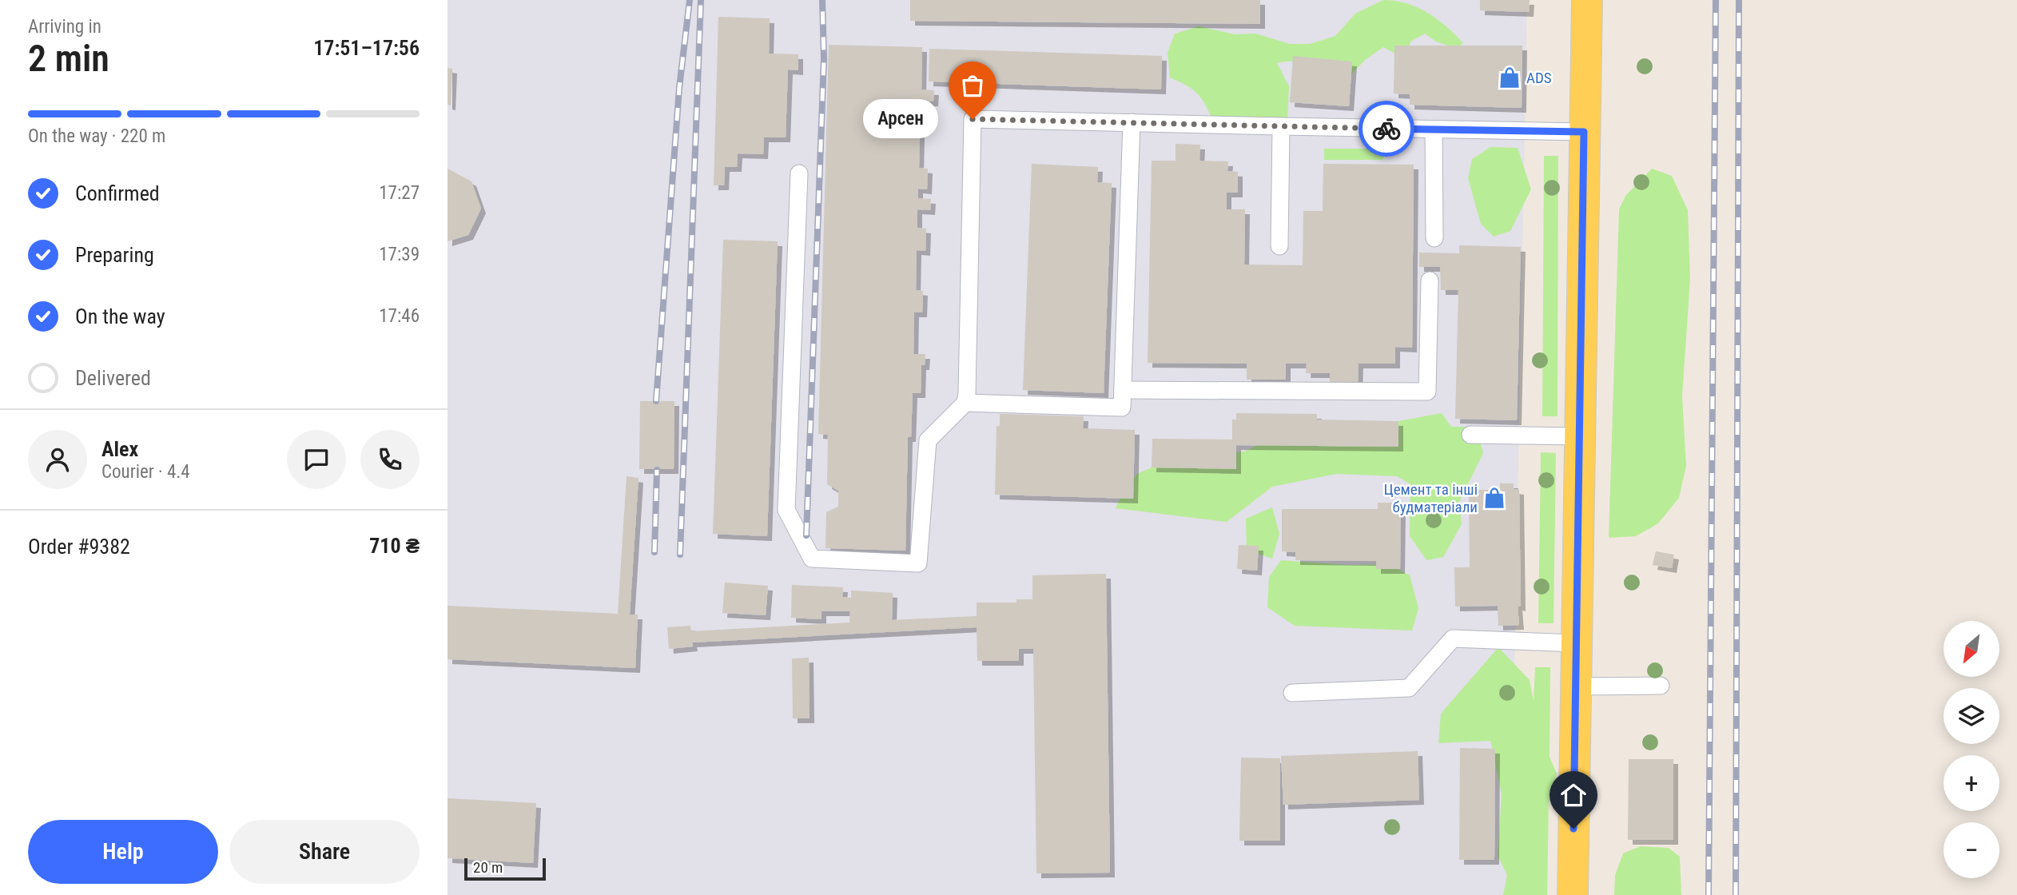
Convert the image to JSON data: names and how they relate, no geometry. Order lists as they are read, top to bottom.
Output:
{
  "places": {
    "shop": ["ADS", "Цемент та інші будматеріали"],
    "other": ["Арсен"]
  },
  "scale_bar": "20 m",
  "north": "bottom left",
  "page": {
    "heading": ["2 min", "Arriving in", "17:51–17:56"],
    "panel": [
      "Alex",
      "Courier · 4.4",
      "Order #9382",
      "710 ₴"
    ],
    "bar": "On the way · 220 m",
    "bubble": "Арсен",
    "list": [
      ["Confirmed", "17:27"],
      ["Preparing", "17:39"],
      ["On the way", "17:46"],
      "Delivered"
    ],
    "map_buttons": ["+", "−"],
    "buttons": ["Help", "Share"],
    "scale": "20 m"
  }
}
